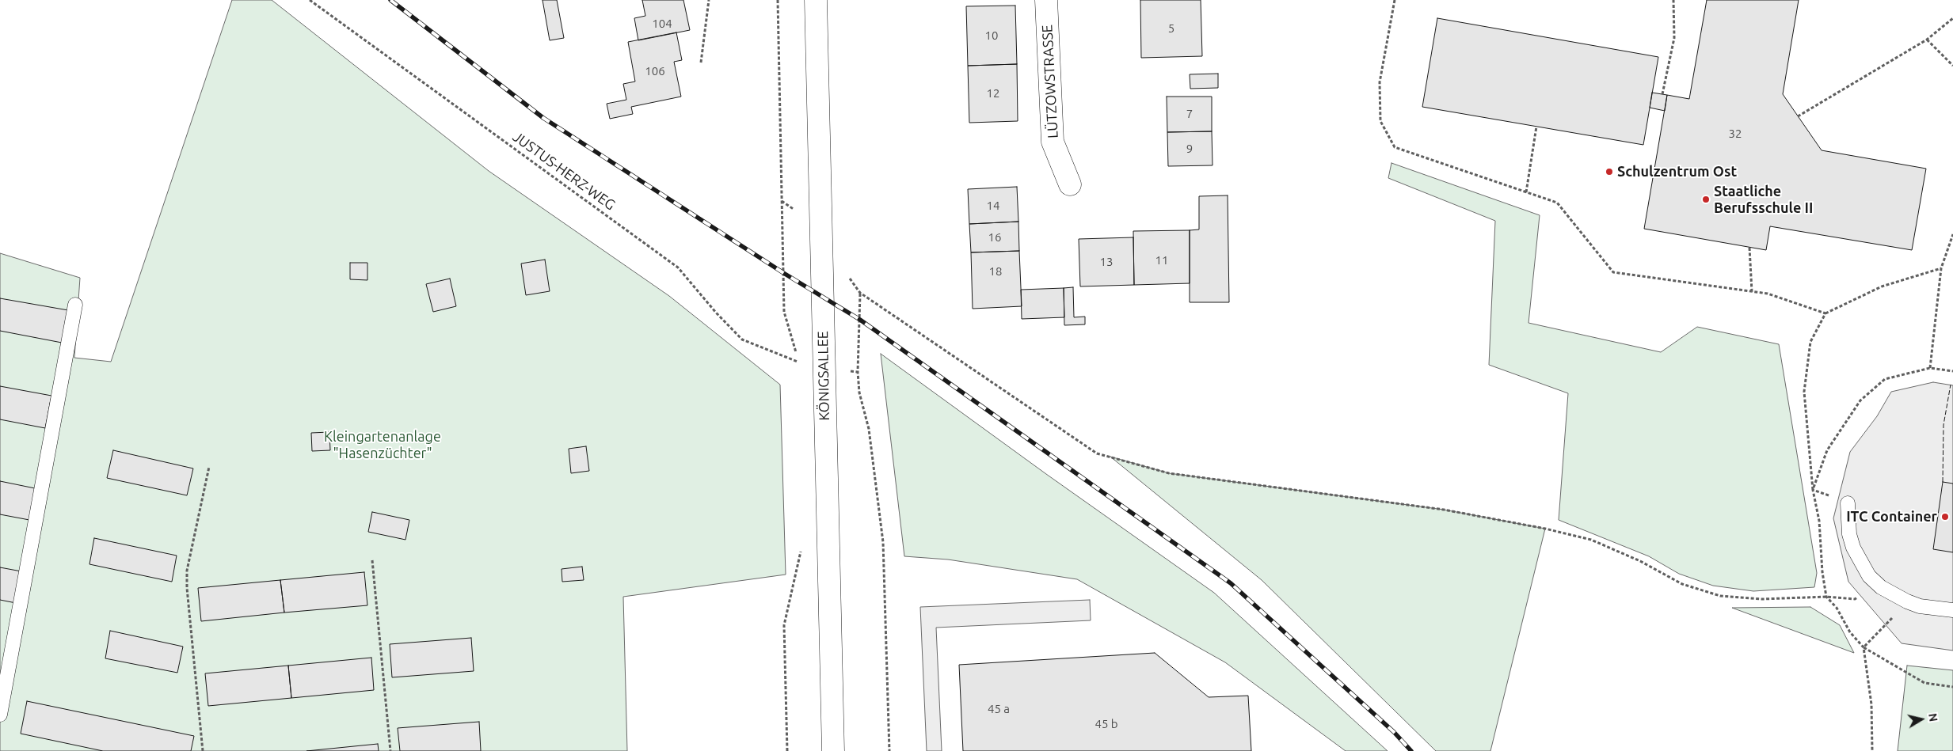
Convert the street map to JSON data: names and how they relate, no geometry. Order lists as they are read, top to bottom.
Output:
{
  "streets": {
    "main road": ["LÜTZOWSTRASSE", "KÖNIGSALLEE"],
    "path": ["JUSTUS-HERZ-WEG"]
  },
  "parks": ["Kleingartenanlage \"Hasenzüchter\""],
  "places": ["Schulzentrum Ost", "Staatliche Berufsschule II", "ITC Container"],
  "house_numbers": [
    "104",
    "5",
    "10",
    "106",
    "12",
    "7",
    "32",
    "9",
    "14",
    "16",
    "11",
    "13",
    "18",
    "45 a",
    "45 b"
  ],
  "north": "right"
}
